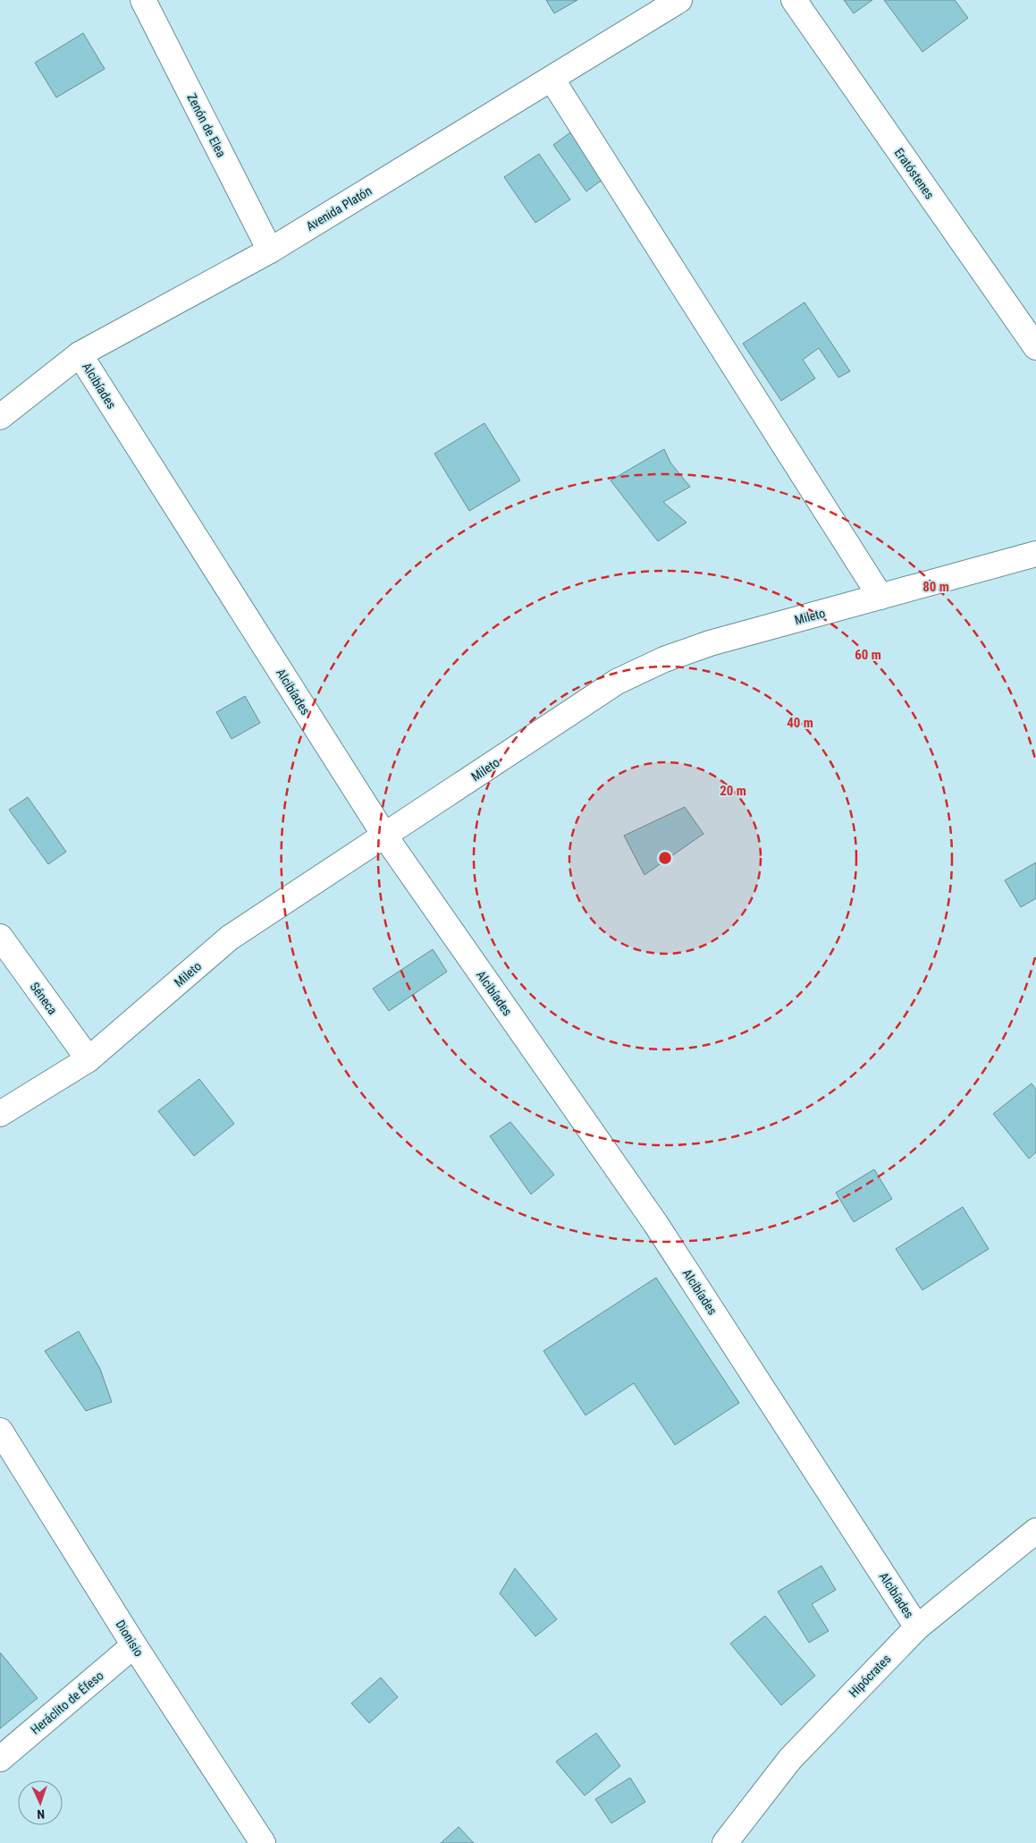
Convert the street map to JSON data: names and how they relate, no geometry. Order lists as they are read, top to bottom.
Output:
{
  "streets": {
    "street": [
      "Zenón de Elea",
      "Eratóstenes",
      "Avenida Platón",
      "Alcibíades",
      "Mileto",
      "Séneca",
      "Dionisio",
      "Hipócrates",
      "Heráclito de Éfeso"
    ]
  },
  "crossings": [
    ["Zenón de Elea", "Avenida Platón"],
    ["Avenida Platón", "Alcibíades"],
    ["Alcibíades", "Mileto"],
    ["Alcibíades", "Hipócrates"],
    ["Mileto", "Séneca"],
    ["Dionisio", "Heráclito de Éfeso"]
  ],
  "north": "bottom",
  "rings": [
    "80 m",
    "60 m",
    "40 m",
    "20 m"
  ]
}
